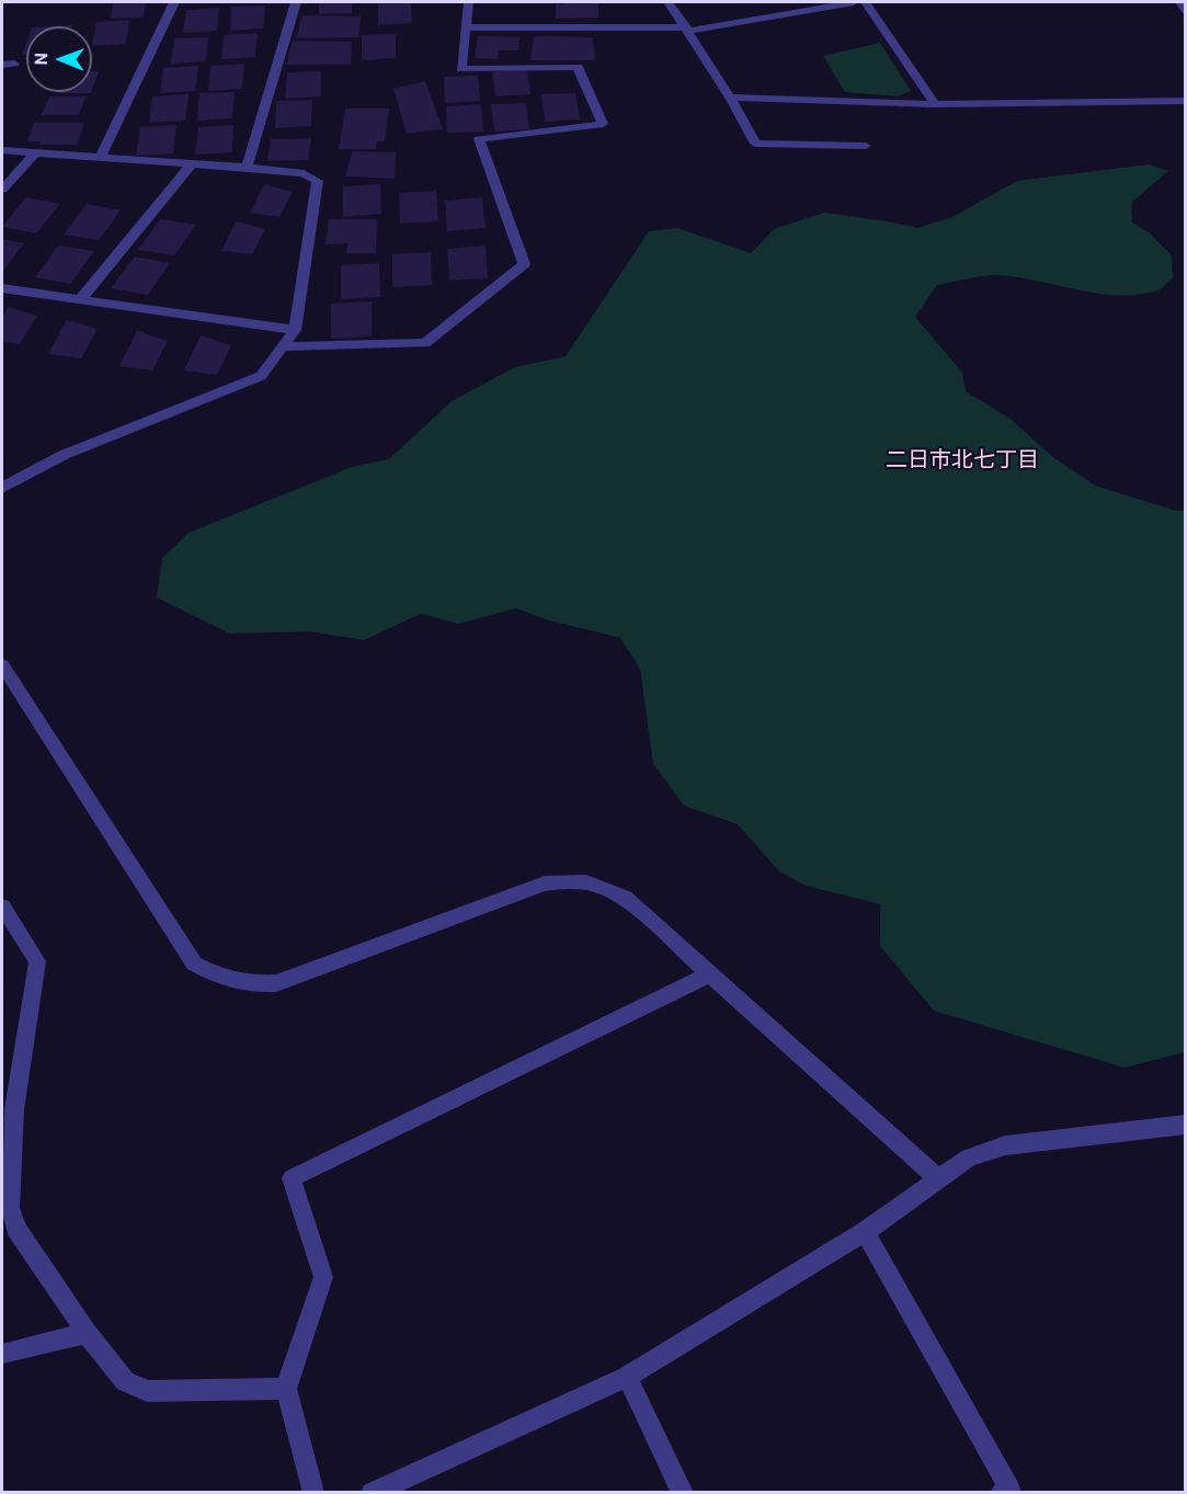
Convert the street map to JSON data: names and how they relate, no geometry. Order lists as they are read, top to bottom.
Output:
{
  "districts": ["二日市北七丁目"],
  "north": "left"
}
